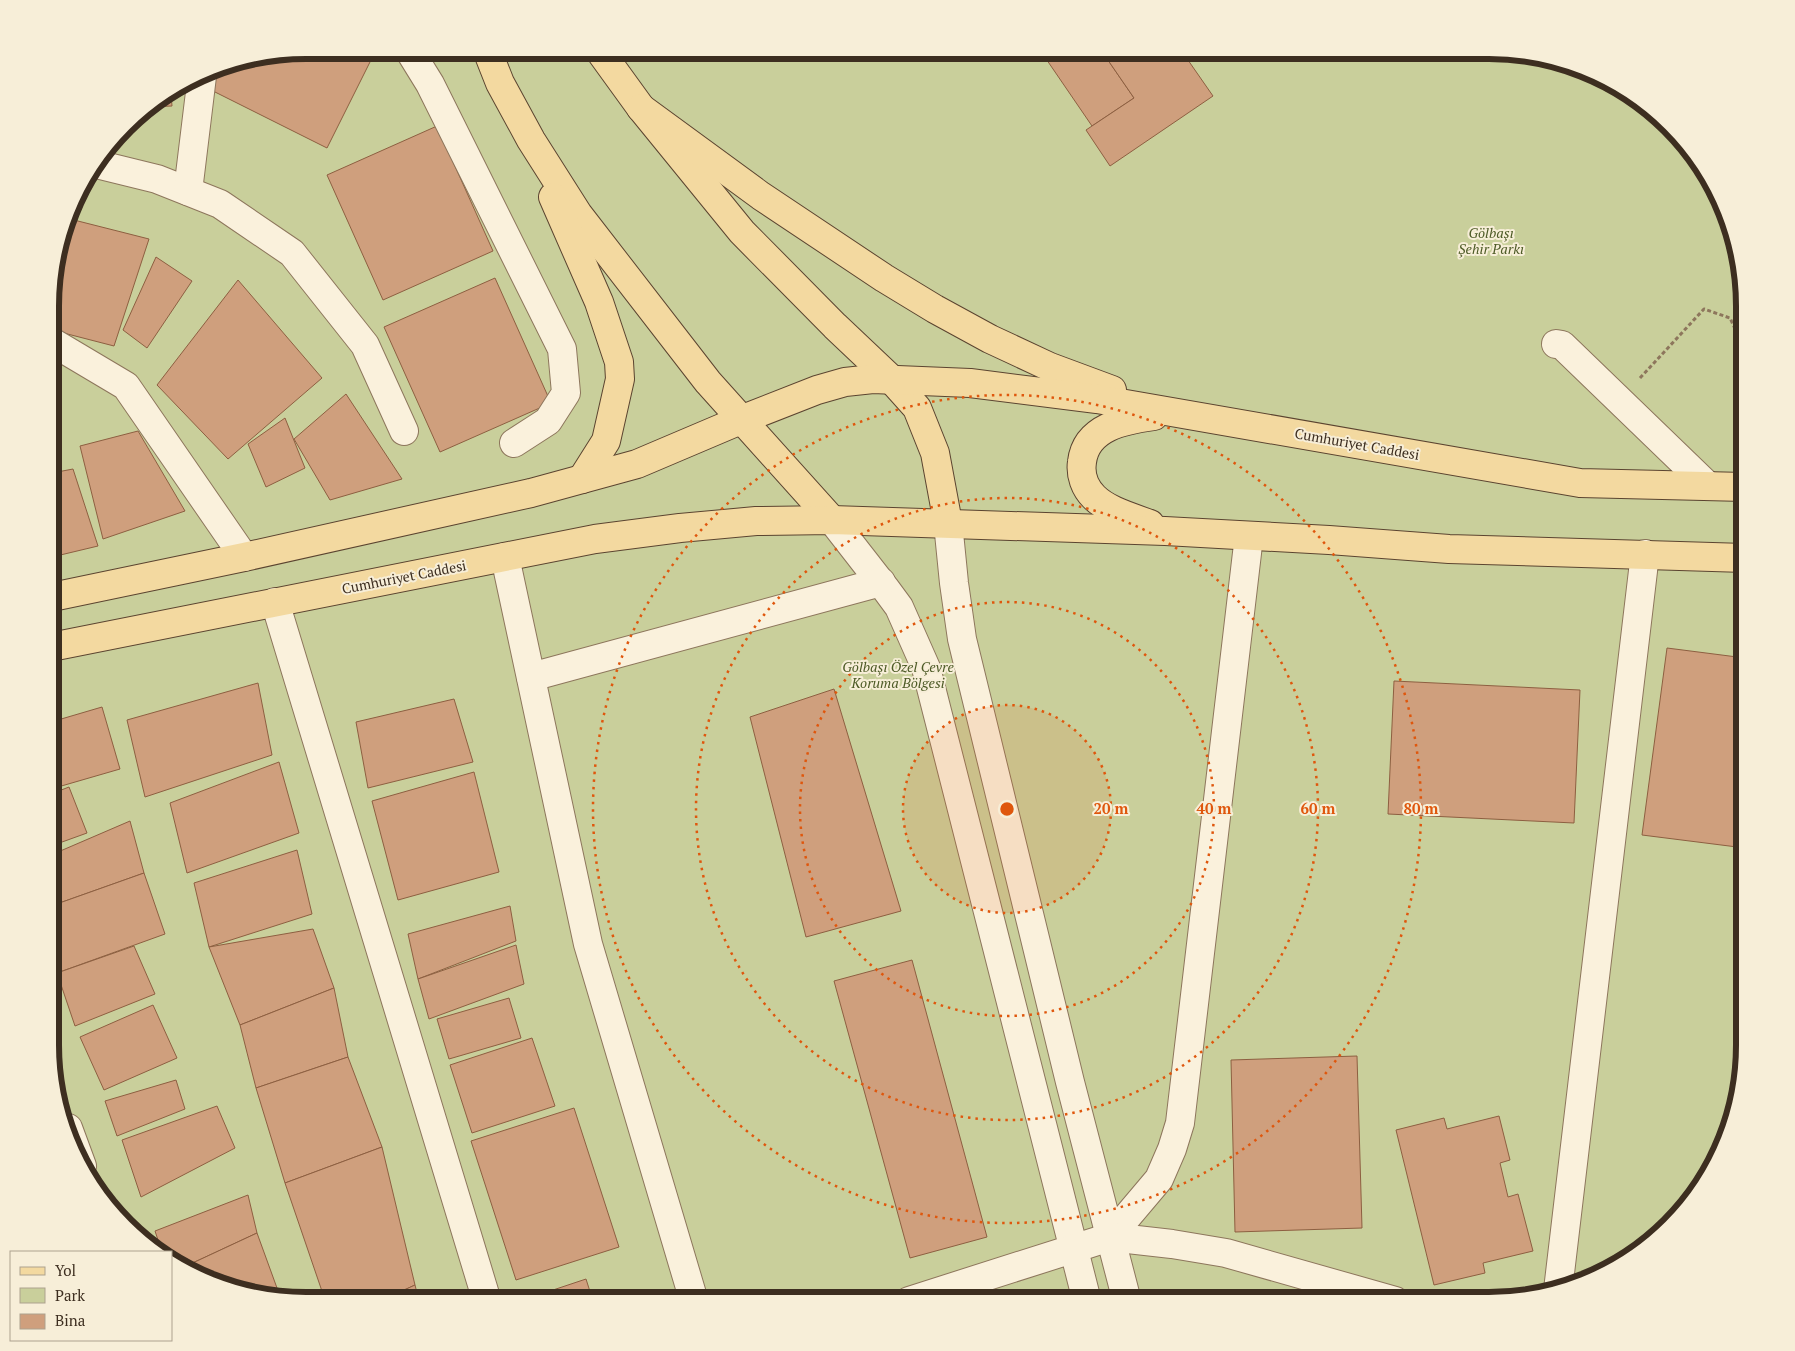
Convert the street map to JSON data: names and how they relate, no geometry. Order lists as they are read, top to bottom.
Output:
{
  "streets": {
    "main road": ["Cumhuriyet Caddesi"]
  },
  "parks": ["Gölbaşı Şehir Parkı", "Gölbaşı Özel Çevre Koruma Bölgesi"],
  "legend": ["Yol", "Park", "Bina"],
  "rings": [
    "20 m",
    "40 m",
    "60 m",
    "80 m"
  ]
}
